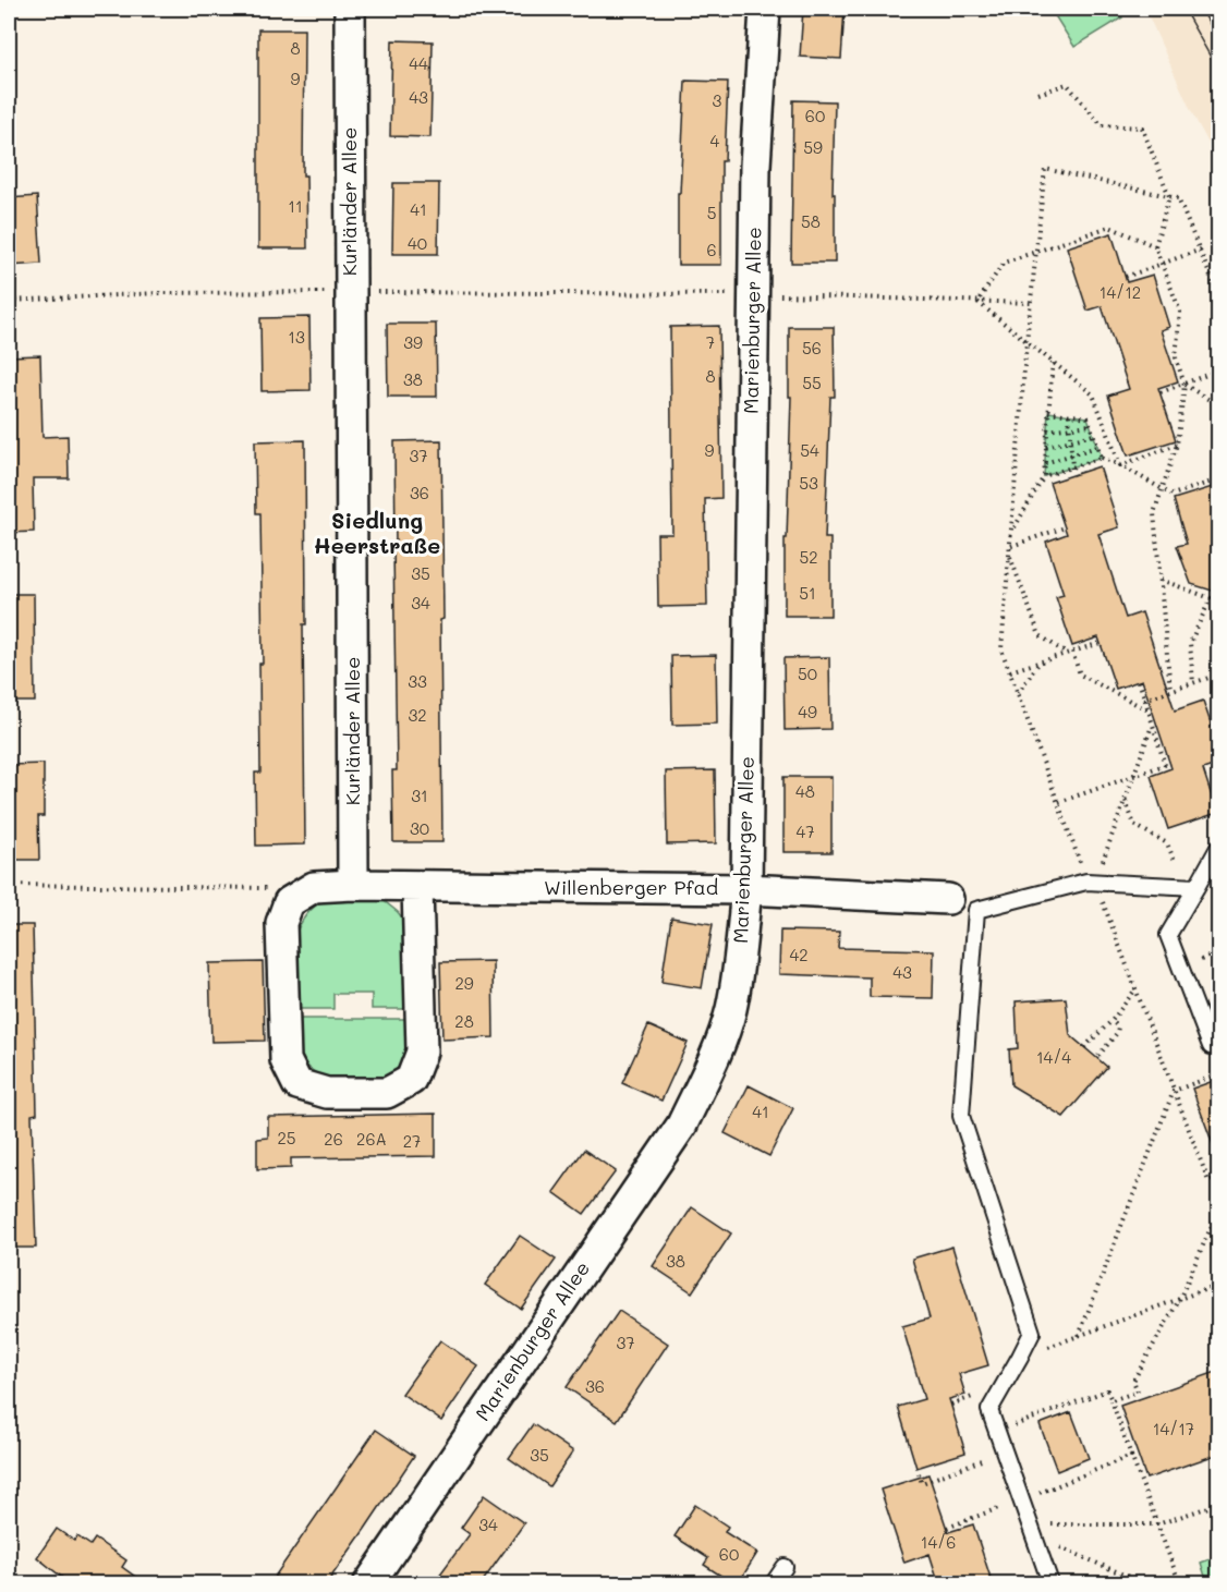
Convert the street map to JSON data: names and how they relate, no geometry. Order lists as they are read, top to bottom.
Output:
{
  "streets": {
    "street": ["Kurländer Allee", "Marienburger Allee", "Willenberger Pfad"]
  },
  "crossings": [
    ["Kurländer Allee", "Willenberger Pfad"],
    ["Marienburger Allee", "Willenberger Pfad"]
  ],
  "districts": ["Siedlung Heerstraße"],
  "house_numbers": [
    "8",
    "44",
    "9",
    "43",
    "3",
    "60",
    "4",
    "59",
    "11",
    "41",
    "5",
    "58",
    "40",
    "6",
    "14/12",
    "13",
    "39",
    "7",
    "56",
    "8",
    "38",
    "55",
    "9",
    "54",
    "37",
    "53",
    "36",
    "52",
    "35",
    "51",
    "34",
    "50",
    "33",
    "49",
    "32",
    "48",
    "31",
    "30",
    "47",
    "42",
    "43",
    "29",
    "28",
    "14/4",
    "41",
    "25",
    "26",
    "26A",
    "27",
    "38",
    "37",
    "36",
    "14/17",
    "35",
    "34",
    "14/6",
    "60"
  ]
}
